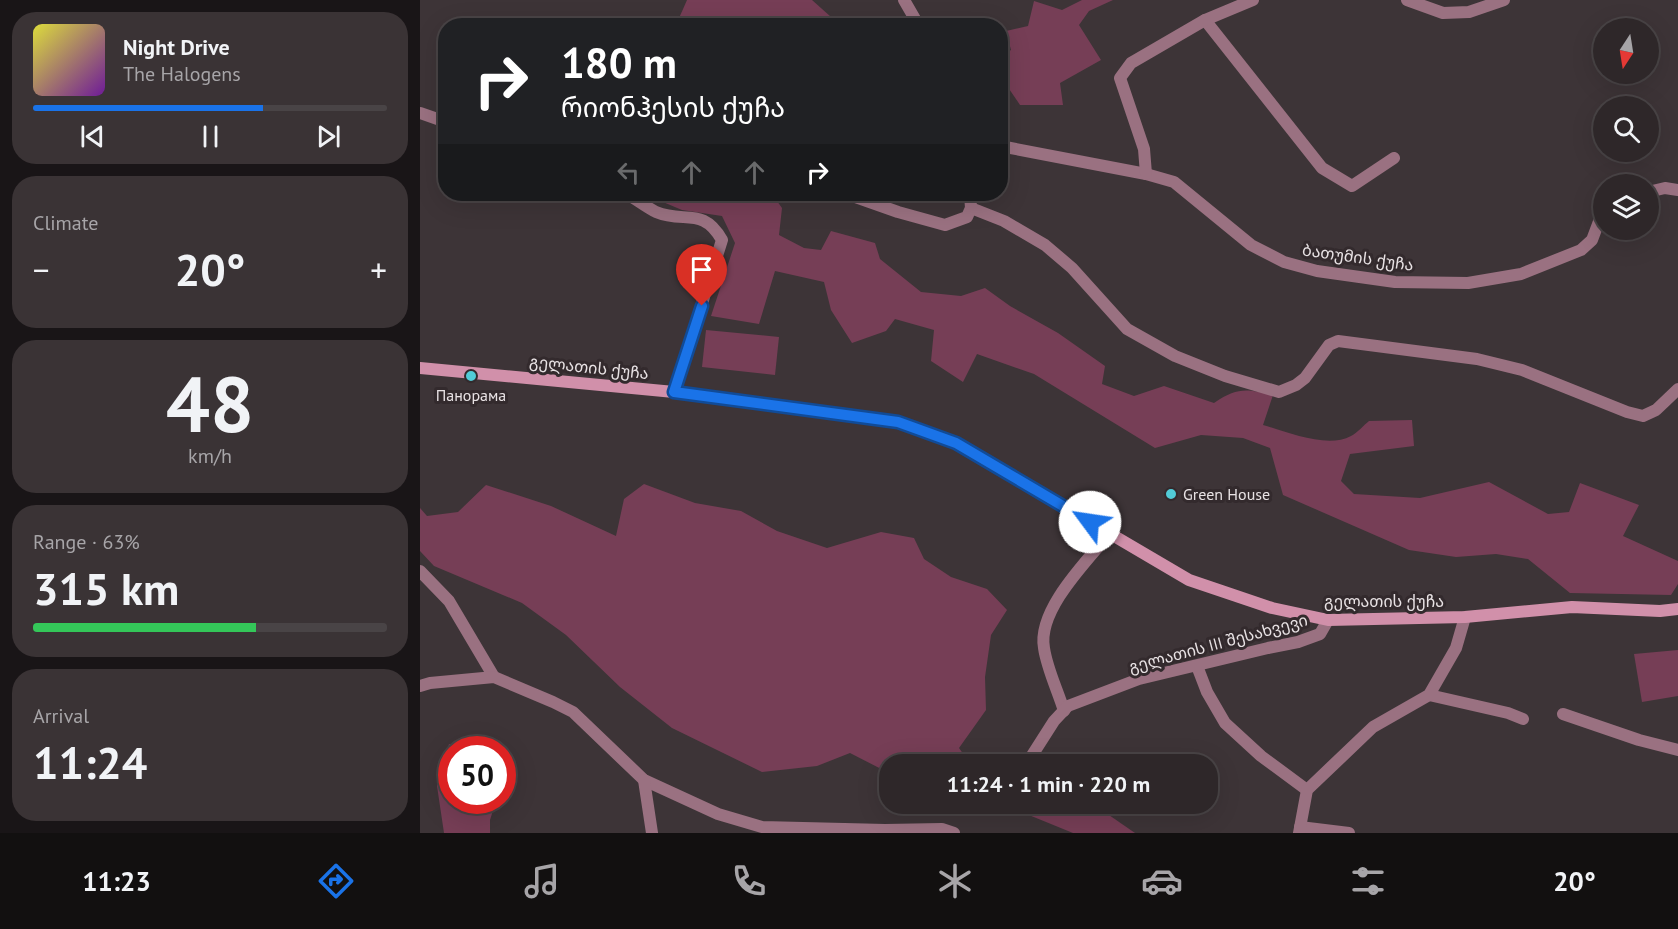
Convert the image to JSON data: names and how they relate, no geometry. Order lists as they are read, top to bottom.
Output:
{
  "streets": {
    "main road": ["გელათის ქუჩა"],
    "street": ["ბათუმის ქუჩა", "გელათის III შესახვევი"]
  },
  "crossings": [
    ["გელათის ქუჩა", "გელათის III შესახვევი"]
  ],
  "places": ["Панорама", "Green House"],
  "north": "bottom",
  "page": {
    "turn": ["180 m", "რიონჰესის ქუჩა"],
    "song": ["Night Drive", "The Halogens"],
    "tile": [
      "Climate",
      ["48", "km/h"],
      ["Range · 63%", "315 km"],
      ["Arrival", "11:24"]
    ],
    "heat": ["−", "20°", "+"],
    "limit": "50",
    "trip": "11:24 · 1 min · 220 m",
    "tabs": ["11:23", "20°"]
  }
}
